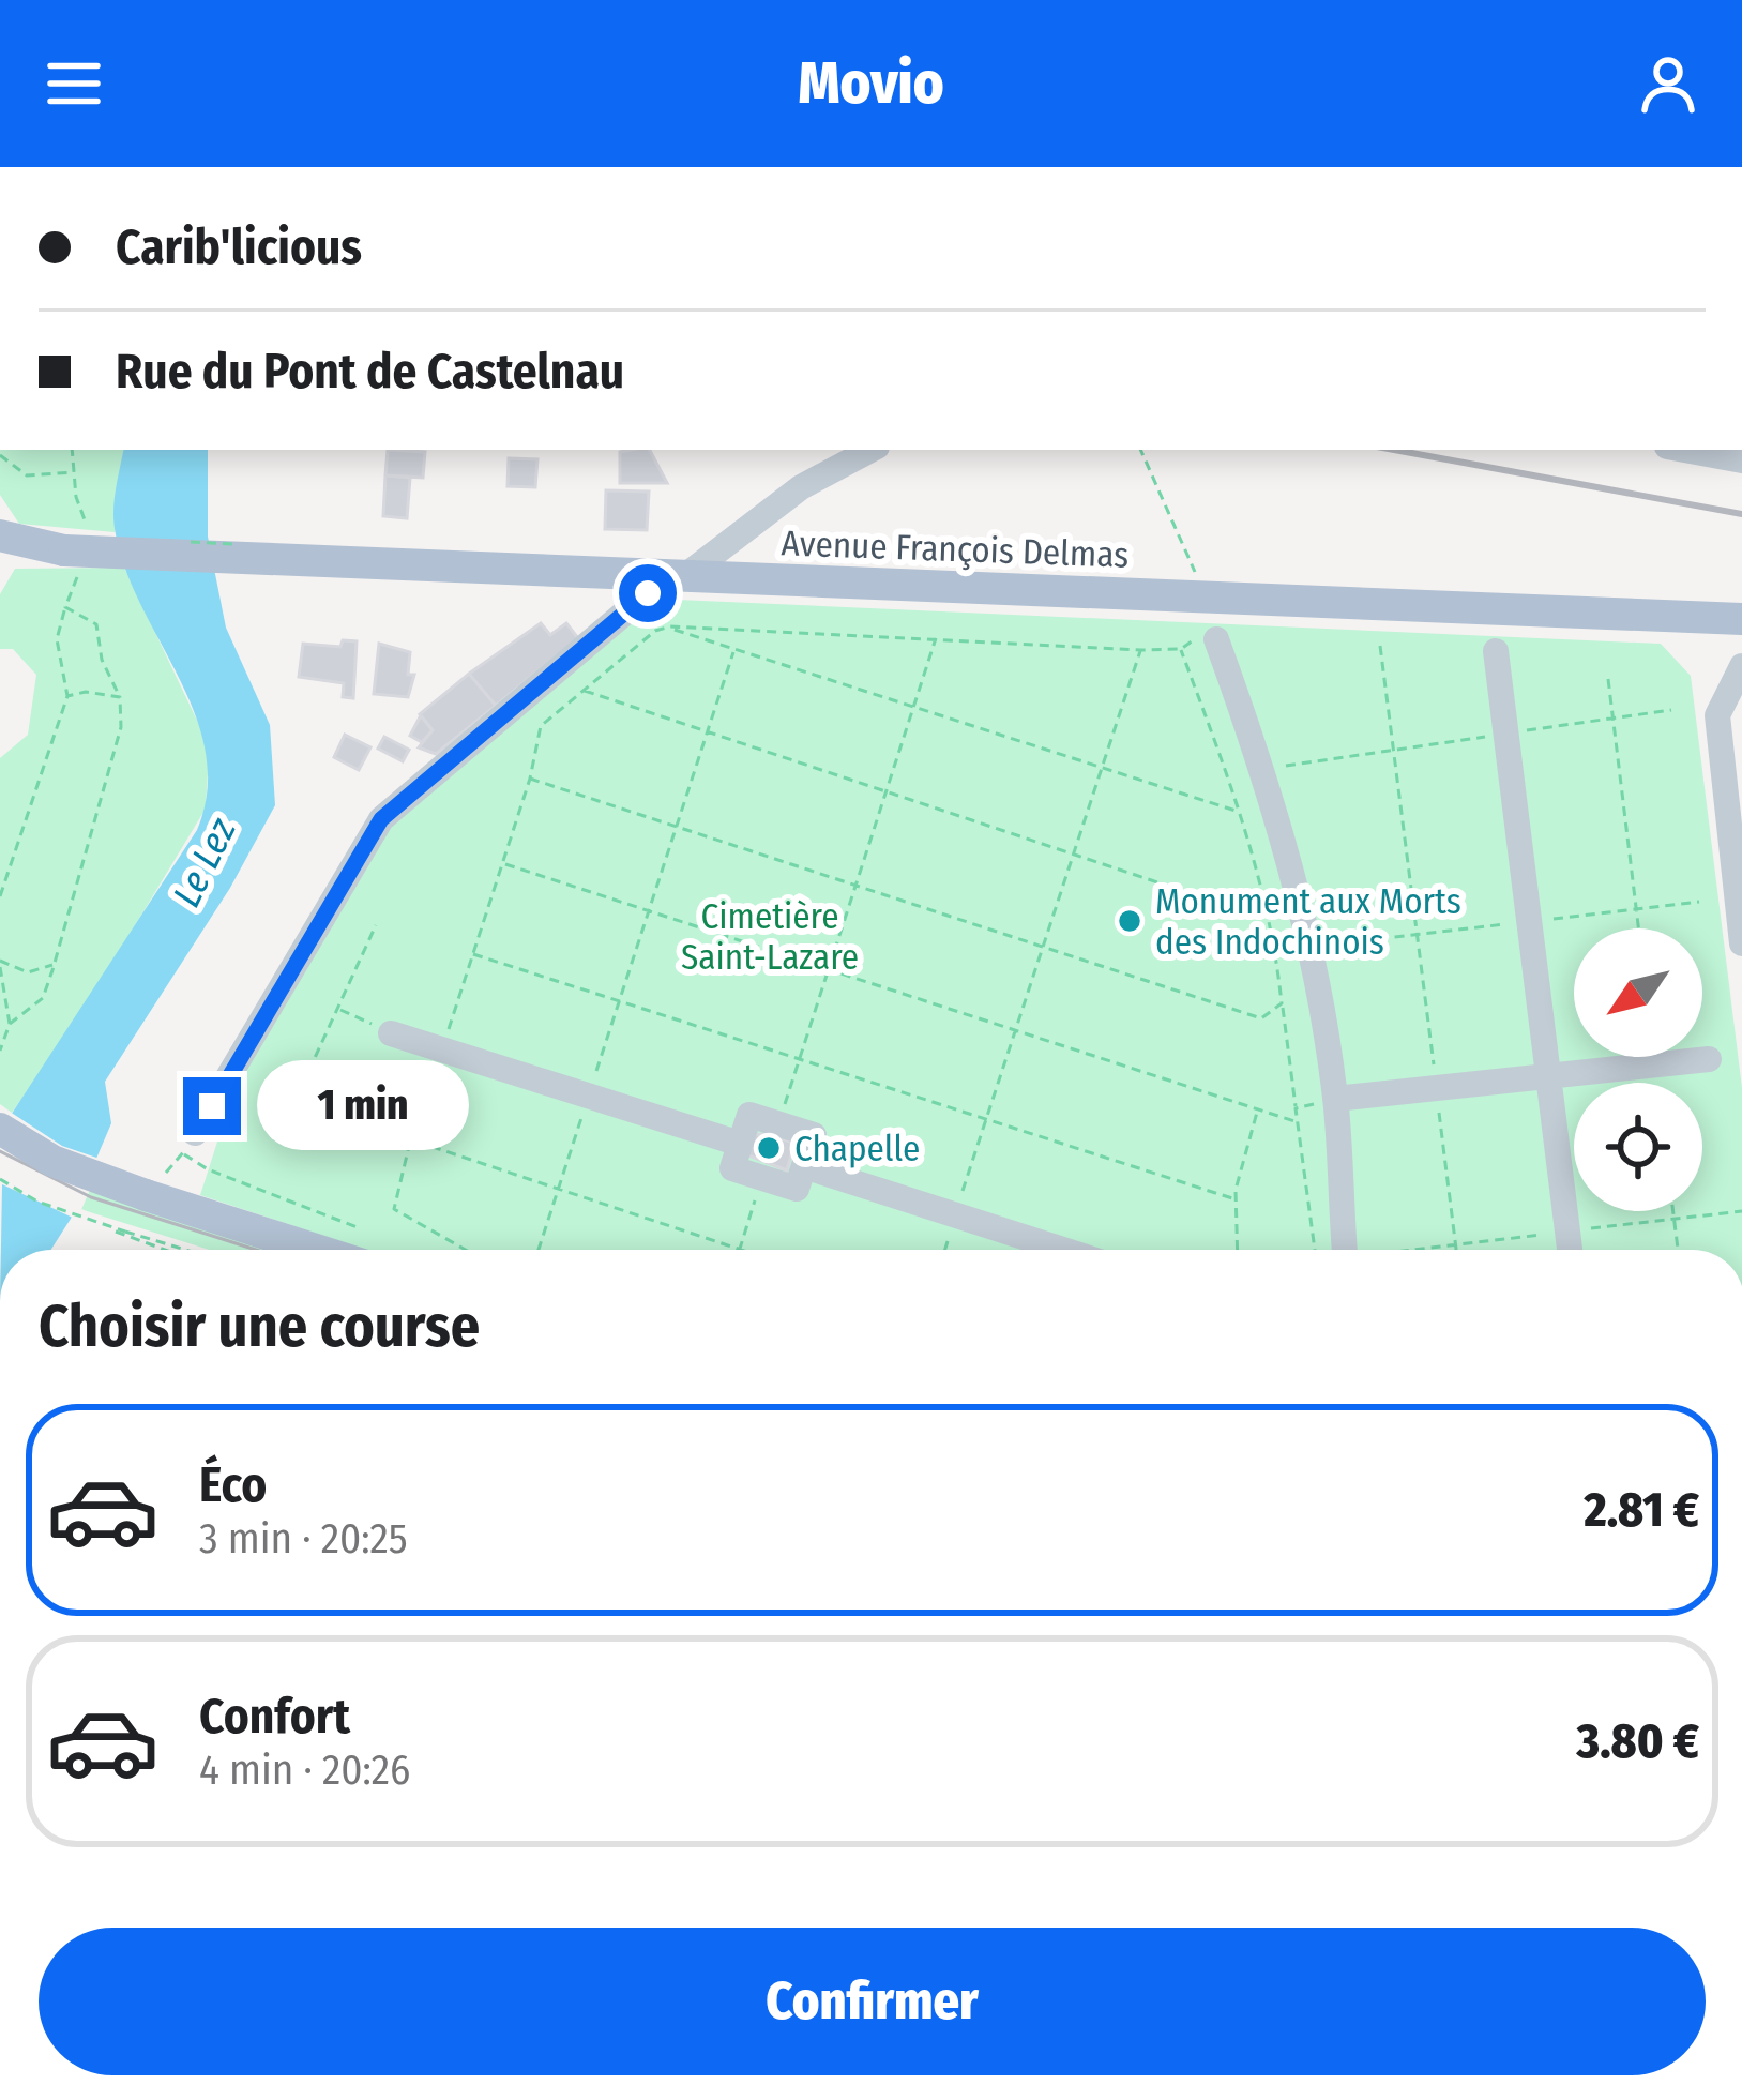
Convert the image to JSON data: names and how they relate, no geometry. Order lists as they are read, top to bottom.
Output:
{
  "streets": {
    "main road": ["Avenue François Delmas"]
  },
  "water": ["Le Lez"],
  "parks": ["Cimetière Saint-Lazare"],
  "places": ["Monument aux Morts des Indochinois", "Chapelle"],
  "north": "bottom left",
  "page": {
    "header": "Movio",
    "banner": ["Carib'licious", "Rue du Pont de Castelnau"],
    "bubble": "1 min",
    "heading": "Choisir une course",
    "list": [
      {
        "name": "Éco",
        "note": "3 min · 20:25",
        "value": "2.81 €"
      },
      {
        "name": "Confort",
        "note": "4 min · 20:26",
        "value": "3.80 €"
      }
    ],
    "buttons": "Confirmer"
  }
}
